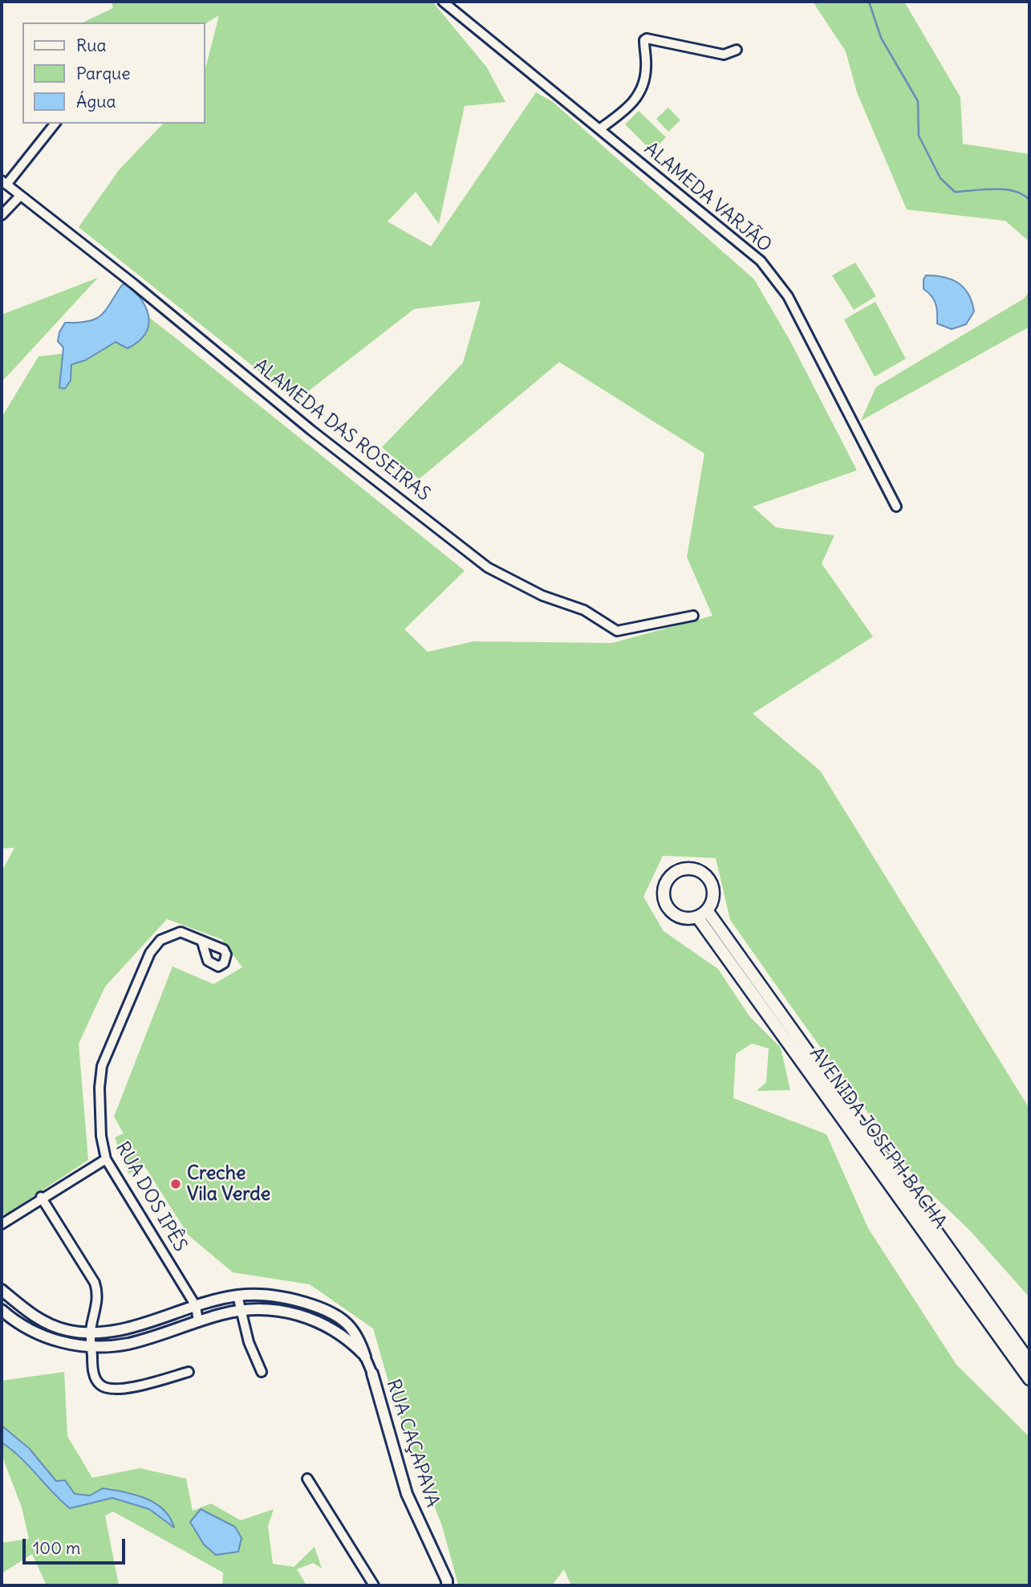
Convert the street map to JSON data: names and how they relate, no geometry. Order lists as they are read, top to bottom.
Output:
{
  "streets": {
    "main road": ["AVENIDA JOSEPH BACHA"],
    "street": [
      "ALAMEDA VARJÃO",
      "ALAMEDA DAS ROSEIRAS",
      "RUA DOS IPÊS",
      "RUA CAÇAPAVA"
    ]
  },
  "places": ["Creche Vila Verde"],
  "legend": ["Rua", "Parque", "Água"],
  "scale_bar": "100 m"
}
